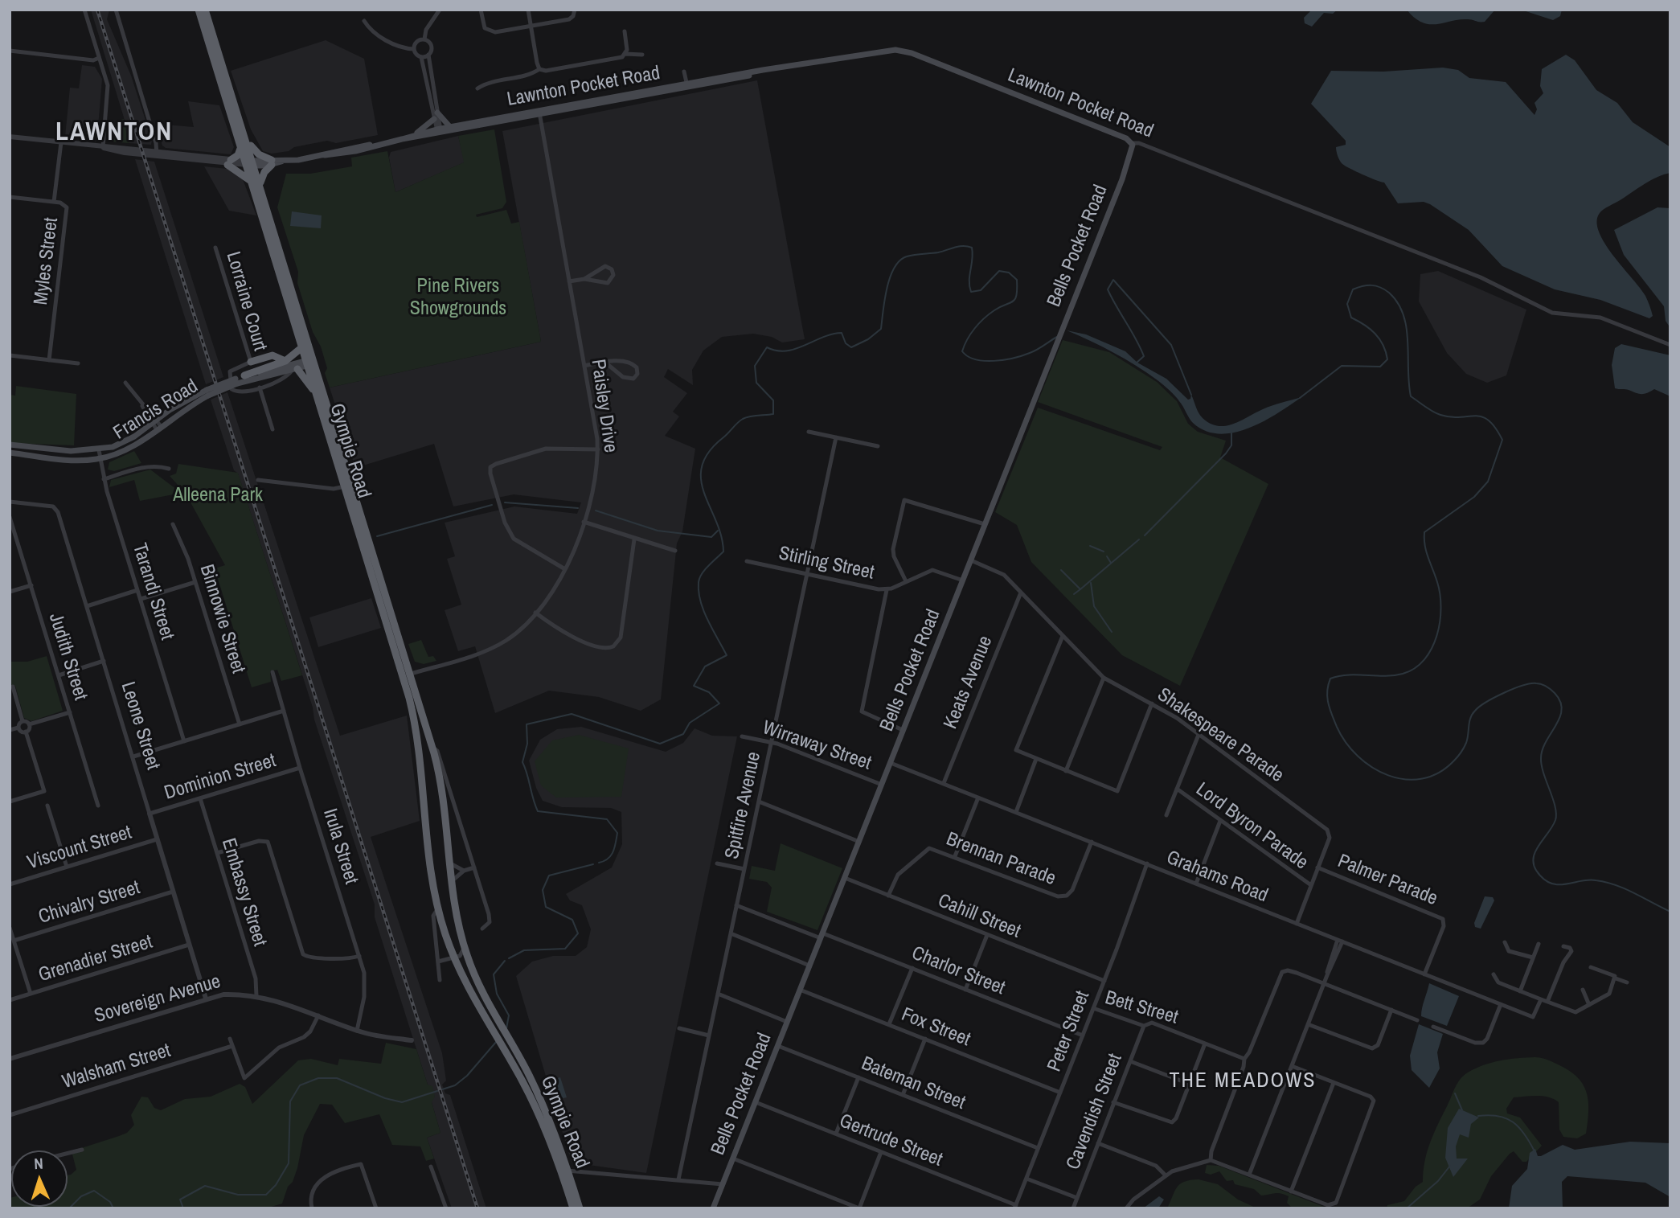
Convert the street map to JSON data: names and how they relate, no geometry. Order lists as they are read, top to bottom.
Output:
{
  "streets": {
    "highway": ["Gympie Road"],
    "main road": ["Lawnton Pocket Road", "Bells Pocket Road", "Francis Road"],
    "street": [
      "Myles Street",
      "Lorraine Court",
      "Paisley Drive",
      "Stirling Street",
      "Tarandi Street",
      "Binnowie Street",
      "Judith Street",
      "Keats Avenue",
      "Leone Street",
      "Shakespeare Parade",
      "Wirraway Street",
      "Dominion Street",
      "Spitfire Avenue",
      "Lord Byron Parade",
      "Irula Street",
      "Viscount Street",
      "Brennan Parade",
      "Grahams Road",
      "Palmer Parade",
      "Embassy Street",
      "Chivalry Street",
      "Cahill Street",
      "Grenadier Street",
      "Charlor Street",
      "Sovereign Avenue",
      "Bett Street",
      "Fox Street",
      "Peter Street",
      "Walsham Street",
      "Bateman Street",
      "Cavendish Street",
      "Gertrude Street"
    ]
  },
  "crossings": [
    ["Lawnton Pocket Road", "Bells Pocket Road"],
    ["Lawnton Pocket Road", "Paisley Drive"],
    ["Lawnton Pocket Road", "Gympie Road"],
    ["Bells Pocket Road", "Stirling Street"],
    ["Bells Pocket Road", "Shakespeare Parade"],
    ["Bells Pocket Road", "Wirraway Street"],
    ["Bells Pocket Road", "Grahams Road"],
    ["Bells Pocket Road", "Cahill Street"],
    ["Bells Pocket Road", "Charlor Street"],
    ["Bells Pocket Road", "Fox Street"],
    ["Bells Pocket Road", "Bateman Street"],
    ["Bells Pocket Road", "Gertrude Street"],
    ["Lorraine Court", "Francis Road"],
    ["Paisley Drive", "Gympie Road"],
    ["Francis Road", "Gympie Road"],
    ["Francis Road", "Tarandi Street"],
    ["Stirling Street", "Spitfire Avenue"],
    ["Keats Avenue", "Shakespeare Parade"],
    ["Keats Avenue", "Grahams Road"],
    ["Leone Street", "Dominion Street"],
    ["Leone Street", "Viscount Street"],
    ["Leone Street", "Chivalry Street"],
    ["Leone Street", "Grenadier Street"],
    ["Leone Street", "Sovereign Avenue"],
    ["Shakespeare Parade", "Lord Byron Parade"],
    ["Shakespeare Parade", "Grahams Road"],
    ["Shakespeare Parade", "Palmer Parade"],
    ["Wirraway Street", "Spitfire Avenue"],
    ["Dominion Street", "Irula Street"],
    ["Dominion Street", "Embassy Street"],
    ["Spitfire Avenue", "Charlor Street"],
    ["Irula Street", "Sovereign Avenue"],
    ["Brennan Parade", "Grahams Road"],
    ["Brennan Parade", "Cahill Street"],
    ["Grahams Road", "Palmer Parade"],
    ["Grahams Road", "Peter Street"],
    ["Embassy Street", "Sovereign Avenue"],
    ["Cahill Street", "Peter Street"],
    ["Charlor Street", "Peter Street"],
    ["Bett Street", "Peter Street"],
    ["Bett Street", "Cavendish Street"],
    ["Fox Street", "Peter Street"],
    ["Peter Street", "Bateman Street"],
    ["Peter Street", "Gertrude Street"]
  ],
  "districts": ["LAWNTON", "THE MEADOWS"],
  "parks": ["Pine Rivers Showgrounds", "Alleena Park"],
  "north": "top"
}
